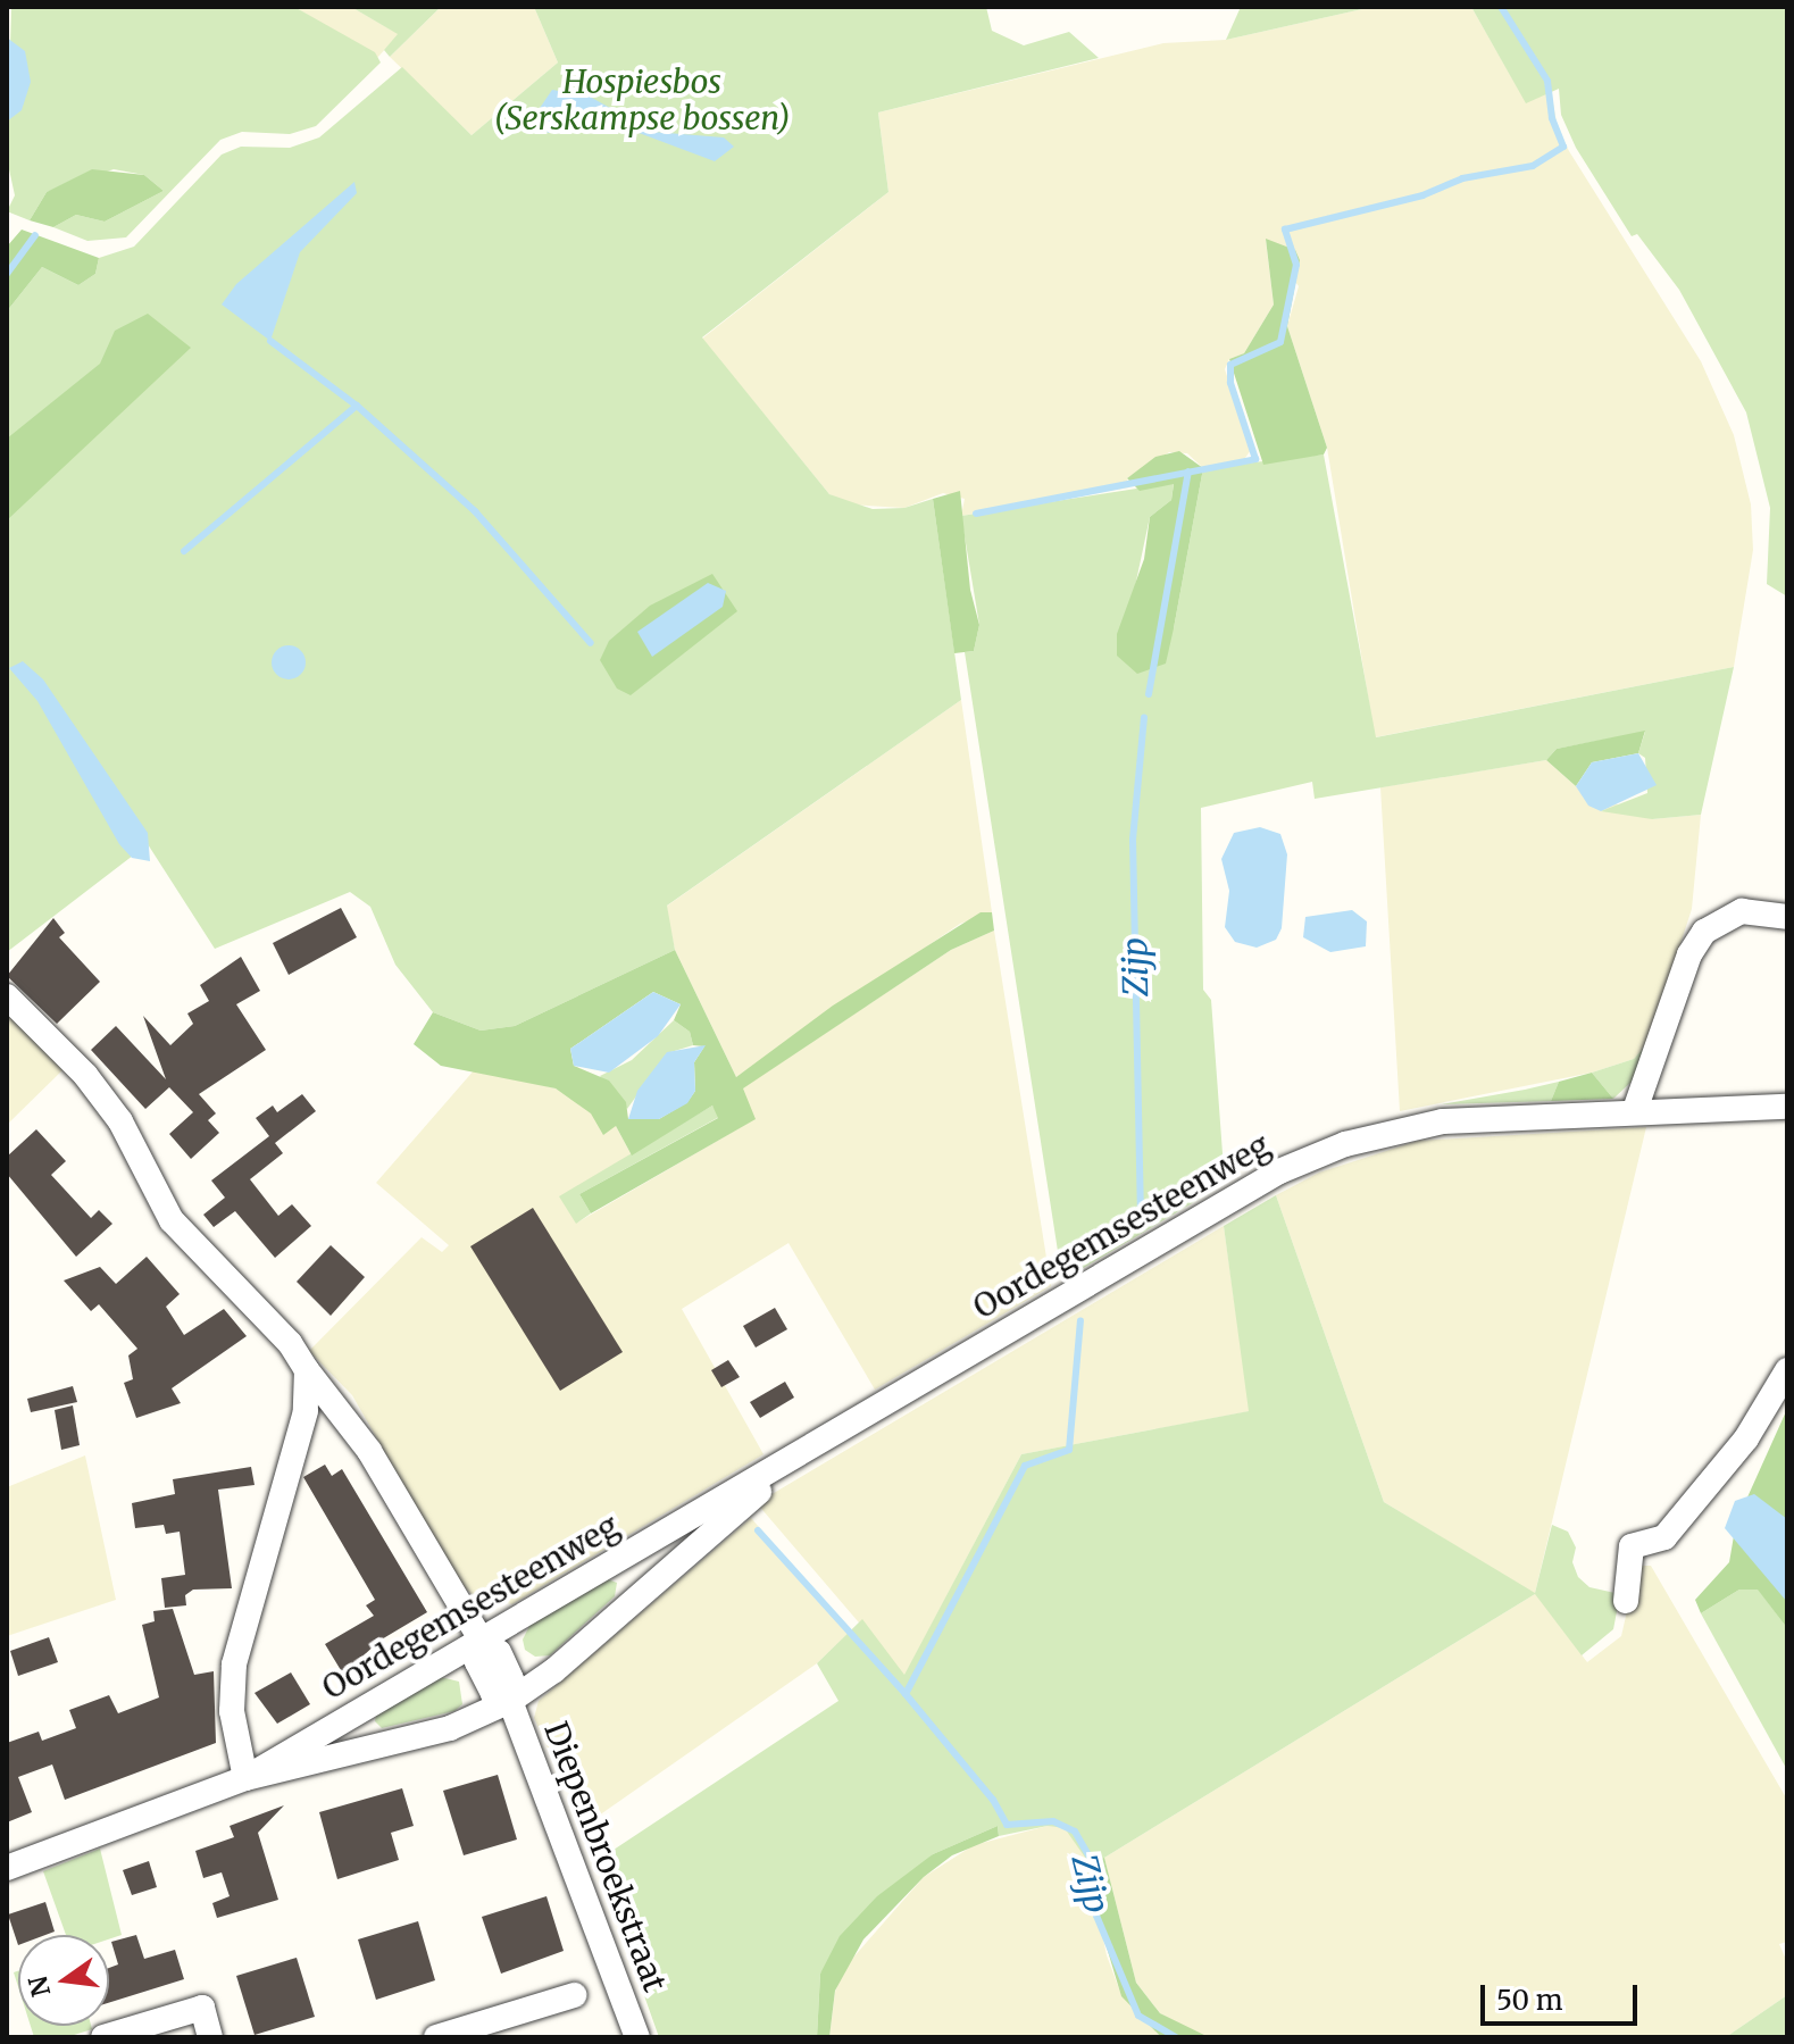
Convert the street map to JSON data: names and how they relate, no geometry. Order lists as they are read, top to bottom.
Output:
{
  "streets": {
    "street": ["Oordegemsesteenweg", "Diepenbroekstraat"]
  },
  "crossings": [
    ["Oordegemsesteenweg", "Diepenbroekstraat"]
  ],
  "water": ["Zijp"],
  "parks": ["Hospiesbos (Serskampse bossen)"],
  "scale_bar": "50 m",
  "north": "left"
}
